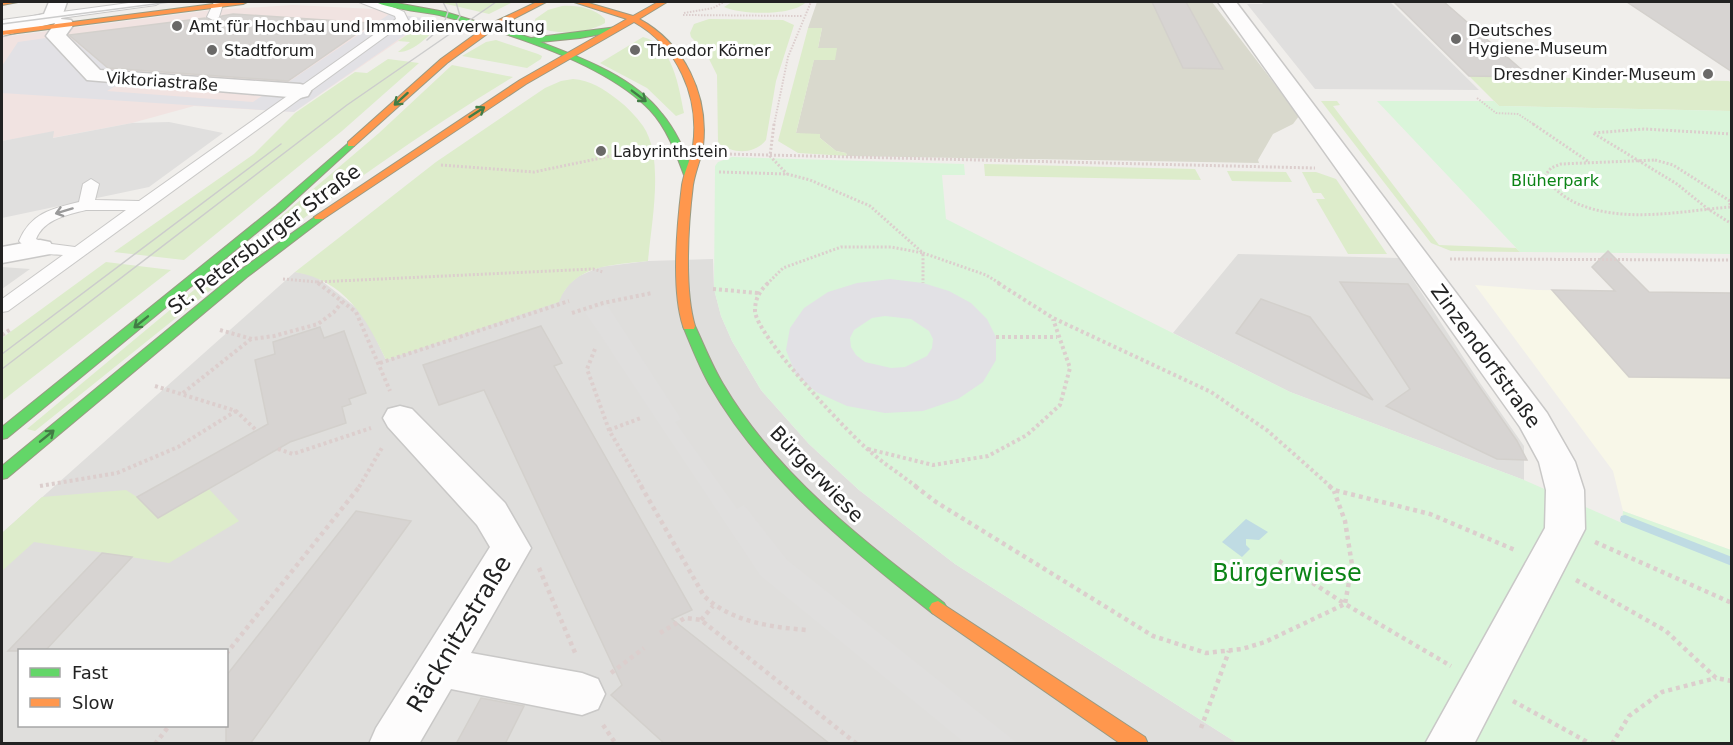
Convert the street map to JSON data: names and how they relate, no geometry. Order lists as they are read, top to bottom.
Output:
{
  "streets": {
    "main road": ["St. Petersburger Straße", "Bürgerwiese"],
    "street": ["Viktoriastraße", "Zinzendorfstraße", "Räcknitzstraße"]
  },
  "crossings": [
    ["St. Petersburger Straße", "Bürgerwiese"]
  ],
  "parks": ["Blüherpark", "Bürgerwiese"],
  "places": [
    "Amt für Hochbau und Immobilienverwaltung",
    "Deutsches Hygiene-Museum",
    "Stadtforum",
    "Theodor Körner",
    "Dresdner Kinder-Museum",
    "Labyrinthstein"
  ],
  "legend": ["Fast", "Slow"]
}
